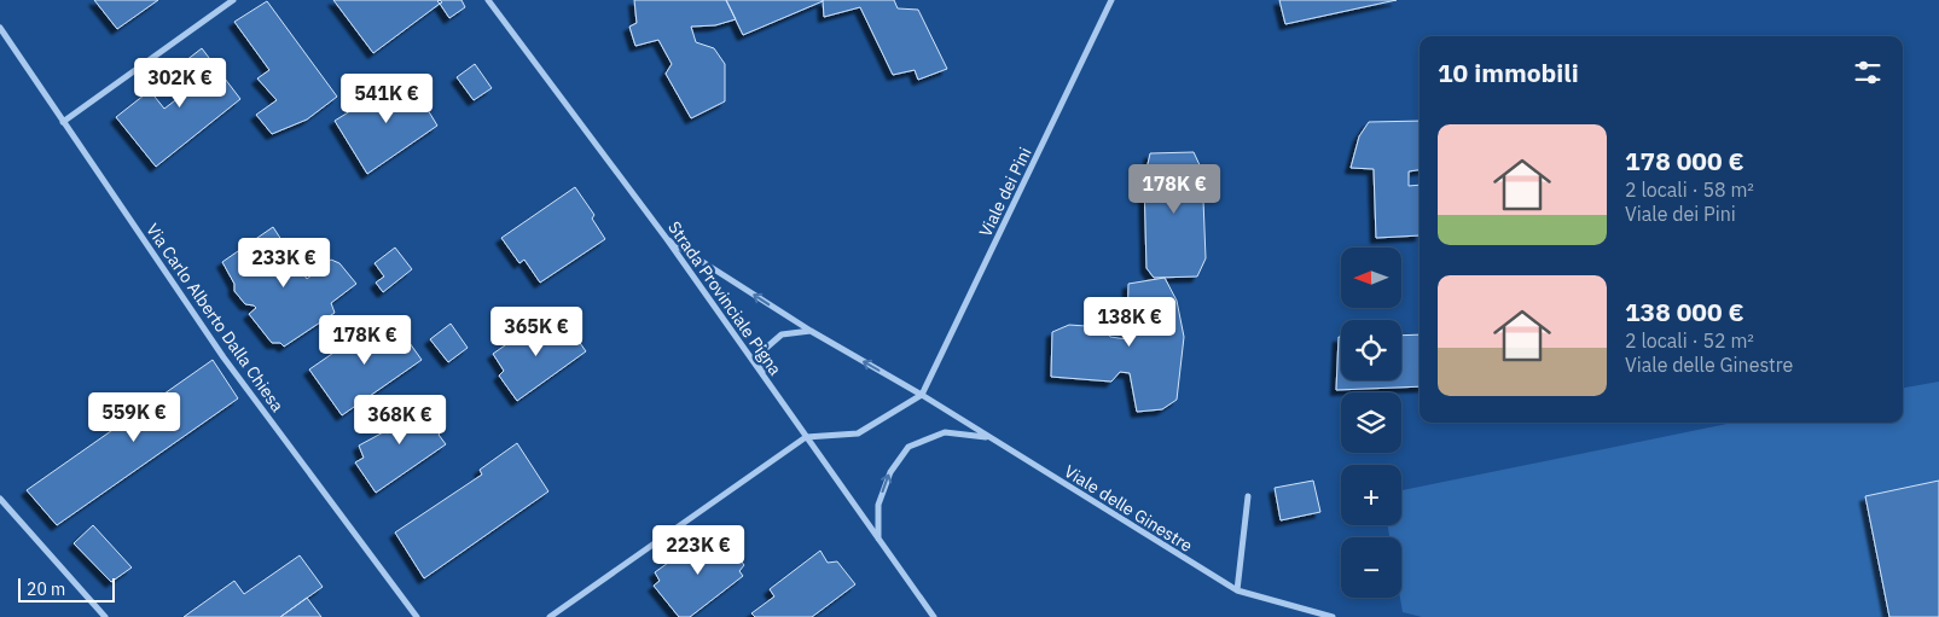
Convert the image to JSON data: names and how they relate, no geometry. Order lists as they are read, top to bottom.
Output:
{
  "streets": {
    "street": [
      "Viale dei Pini",
      "Strada Provinciale Pigna",
      "Via Carlo Alberto Dalla Chiesa",
      "Viale delle Ginestre"
    ]
  },
  "crossings": [
    ["Viale dei Pini", "Viale delle Ginestre"],
    ["Strada Provinciale Pigna", "Viale delle Ginestre"]
  ],
  "one_way": ["Viale delle Ginestre"],
  "scale_bar": "20 m",
  "north": "left",
  "page": {
    "heading": "10 immobili",
    "price": [
      "302K €",
      "541K €",
      "178K €",
      "233K €",
      "138K €",
      "365K €",
      "178K €",
      "559K €",
      "368K €",
      "223K €"
    ],
    "list": [
      {
        "name": "178 000 €",
        "note": "2 locali · 58 m² · Viale dei Pini"
      },
      {
        "name": "138 000 €",
        "note": "2 locali · 52 m² · Viale delle Ginestre"
      }
    ],
    "map_buttons": ["+", "−"],
    "scale": "20 m"
  }
}
